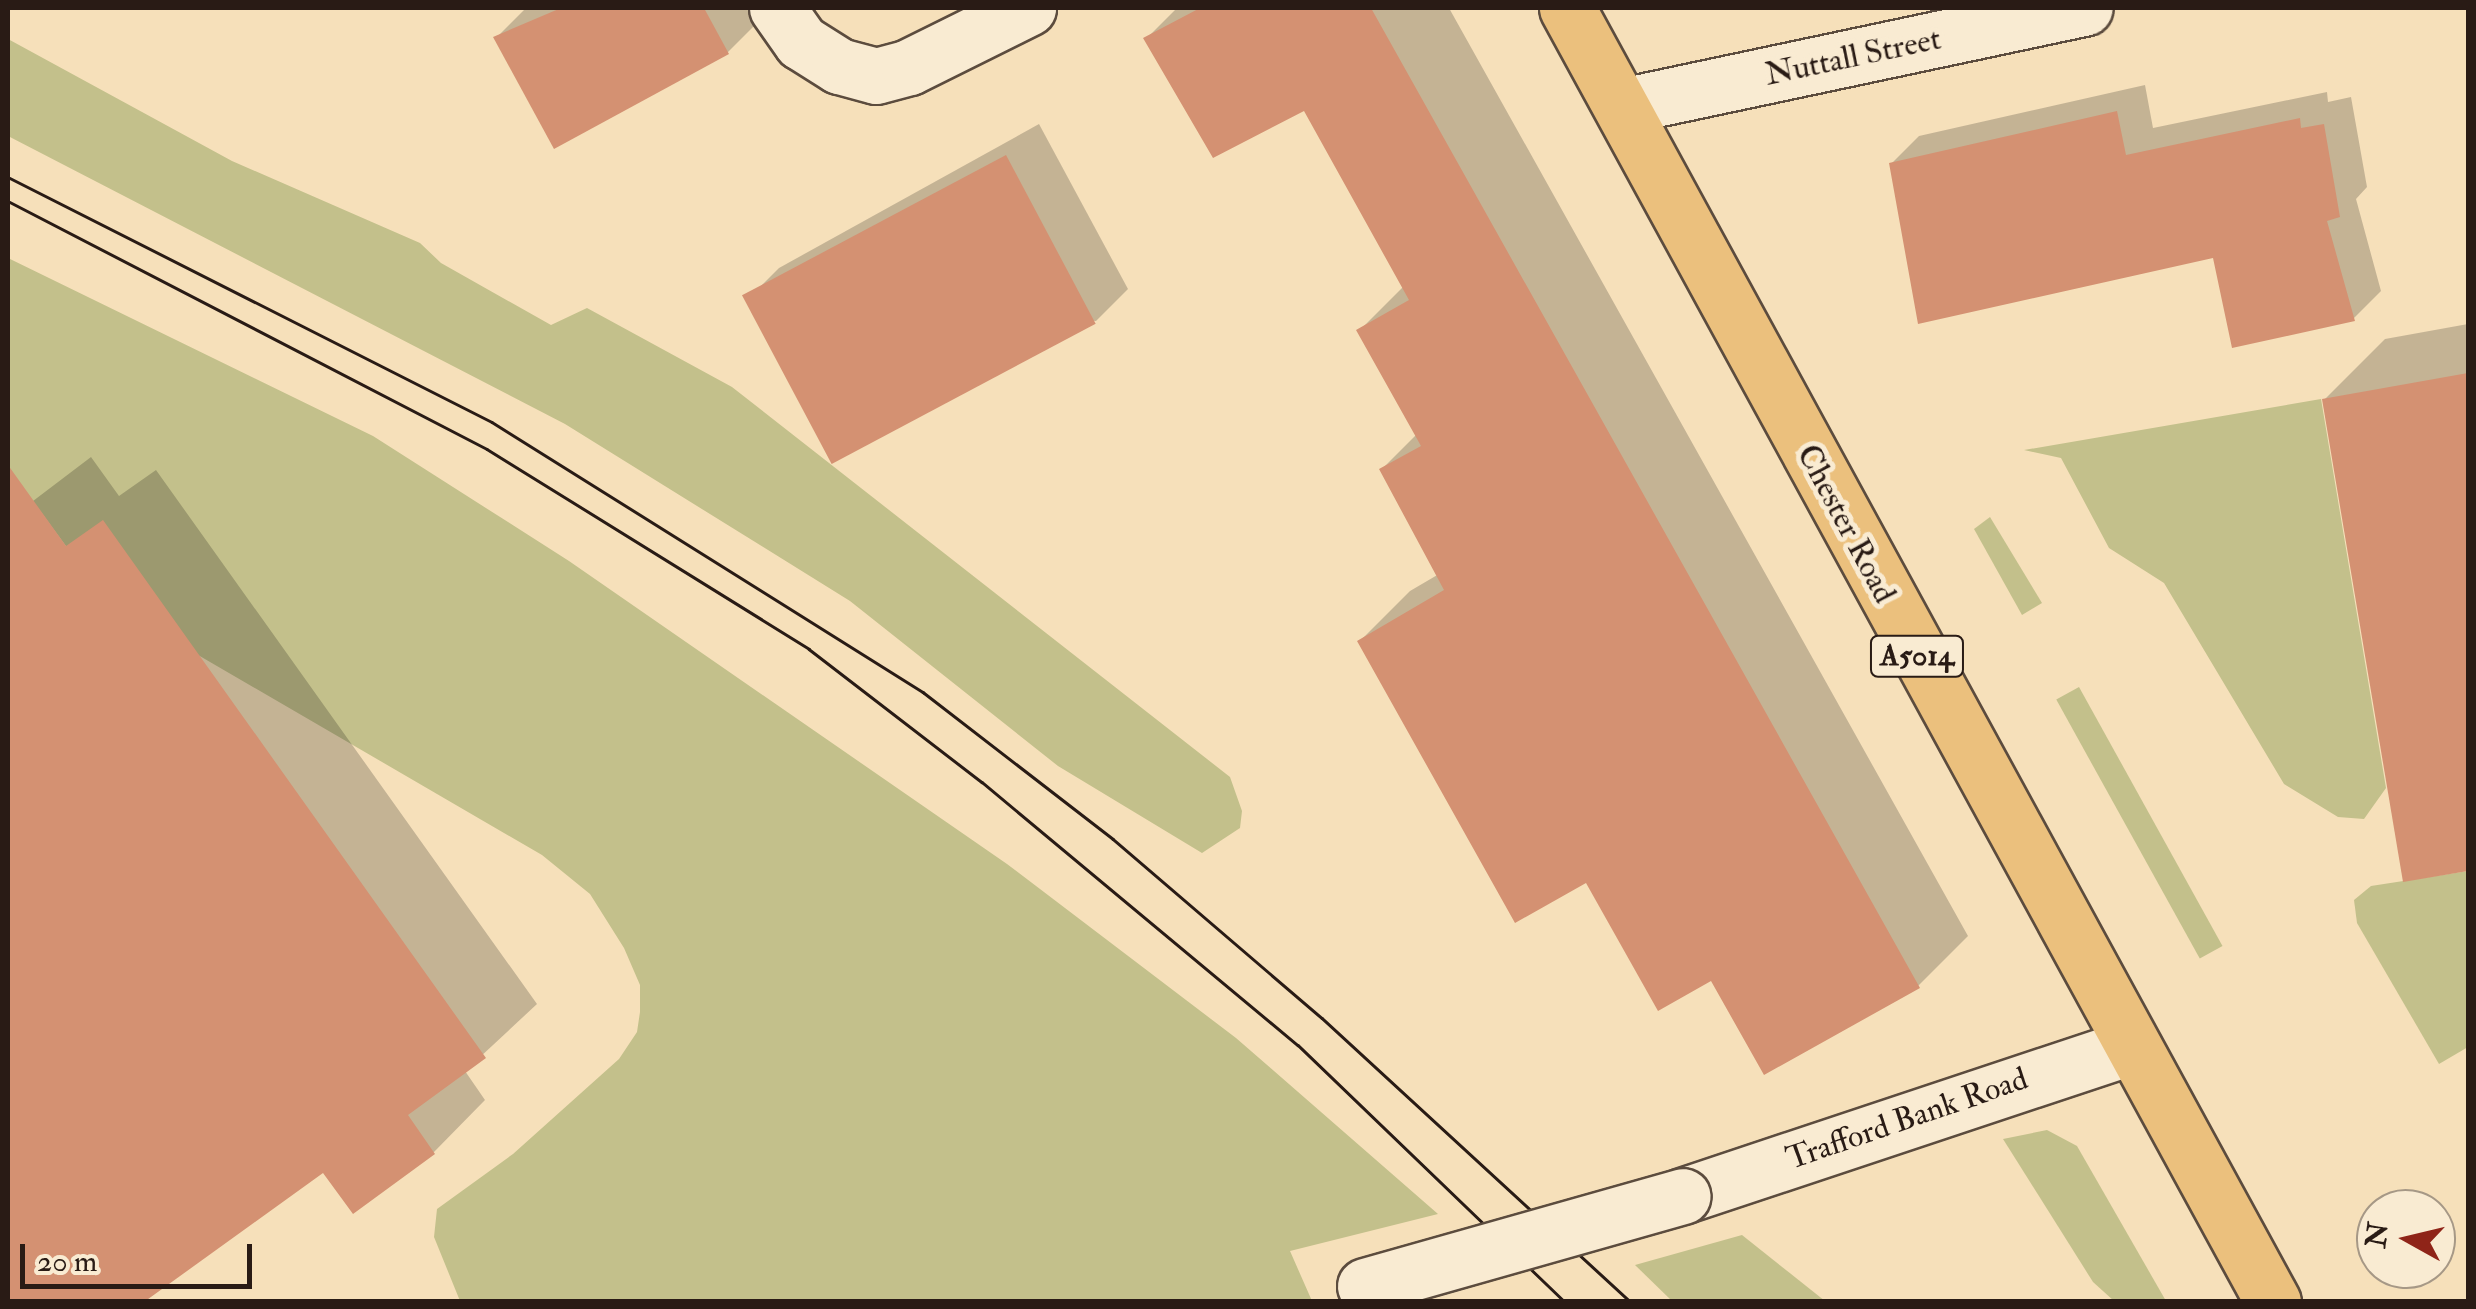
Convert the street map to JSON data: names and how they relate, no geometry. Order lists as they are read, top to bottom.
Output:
{
  "streets": {
    "main road": ["Chester Road", "A5014"],
    "street": ["Nuttall Street", "Trafford Bank Road"]
  },
  "crossings": [
    ["Nuttall Street", "Chester Road"],
    ["Chester Road", "Trafford Bank Road"]
  ],
  "scale_bar": "20 m",
  "north": "left"
}
